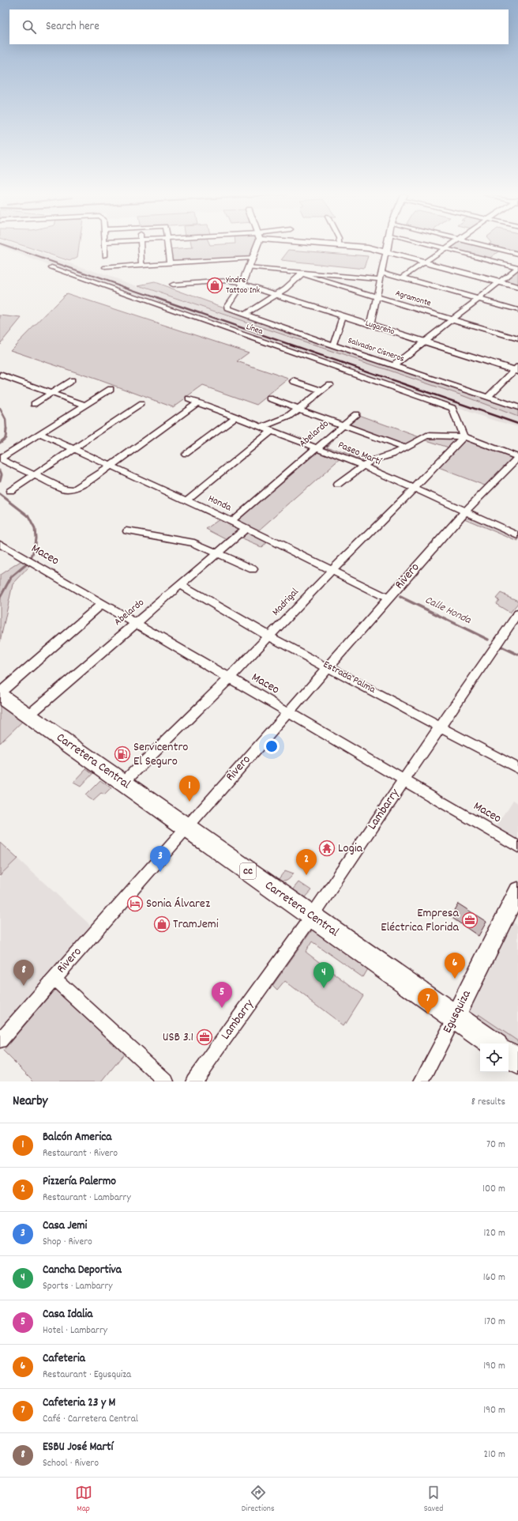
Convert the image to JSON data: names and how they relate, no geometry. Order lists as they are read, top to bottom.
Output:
{
  "streets": {
    "highway": ["Carretera Central", "CC"],
    "street": [
      "Agramonte",
      "Lugareño",
      "Línea",
      "Salvador Cisneros",
      "Abelardo",
      "Paseo Martí",
      "Honda",
      "Maceo",
      "Rivero",
      "Madrigal",
      "Estrada Palma",
      "Lambarry",
      "Egusquiza"
    ]
  },
  "crossings": [
    ["Lugareño", "Salvador Cisneros"],
    ["Línea", "Madrigal"],
    ["Abelardo", "Paseo Martí"],
    ["Abelardo", "Honda"],
    ["Abelardo", "Maceo"],
    ["Abelardo", "Estrada Palma"],
    ["Abelardo", "Carretera Central"],
    ["Paseo Martí", "Rivero"],
    ["Paseo Martí", "Madrigal"],
    ["Honda", "Rivero"],
    ["Honda", "Madrigal"],
    ["Maceo", "Rivero"],
    ["Maceo", "Madrigal"],
    ["Maceo", "Lambarry"],
    ["Rivero", "Estrada Palma"],
    ["Rivero", "Carretera Central"],
    ["Madrigal", "Estrada Palma"],
    ["Madrigal", "Carretera Central"],
    ["Estrada Palma", "Lambarry"],
    ["Carretera Central", "Lambarry"],
    ["Carretera Central", "Egusquiza"]
  ],
  "water": ["Calle Honda"],
  "places": {
    "shop": ["Yindre Tattoo Ink", "TramJemi"],
    "fuel station": ["Servicentro El Seguro"],
    "temple": ["Logia"],
    "hotel": ["Sonia Álvarez"],
    "office": ["Empresa Eléctrica Florida", "USB 3.1"]
  },
  "page": {
    "search": "Search here",
    "pins": [
      "1",
      "3",
      "2",
      "6",
      "8",
      "4",
      "5",
      "7"
    ],
    "heading": ["Nearby", "8 results"],
    "list": [
      {
        "mark": "1",
        "name": "Balcón America",
        "note": "Restaurant · Rivero",
        "value": "70 m"
      },
      {
        "mark": "2",
        "name": "Pizzería Palermo",
        "note": "Restaurant · Lambarry",
        "value": "100 m"
      },
      {
        "mark": "3",
        "name": "Casa Jemi",
        "note": "Shop · Rivero",
        "value": "120 m"
      },
      {
        "mark": "4",
        "name": "Cancha Deportiva",
        "note": "Sports · Lambarry",
        "value": "160 m"
      },
      {
        "mark": "5",
        "name": "Casa Idalia",
        "note": "Hotel · Lambarry",
        "value": "170 m"
      },
      {
        "mark": "6",
        "name": "Cafeteria",
        "note": "Restaurant · Egusquiza",
        "value": "190 m"
      },
      {
        "mark": "7",
        "name": "Cafeteria 23 y M",
        "note": "Café · Carretera Central",
        "value": "190 m"
      },
      {
        "mark": "8",
        "name": "ESBU José Martí",
        "note": "School · Rivero",
        "value": "210 m"
      }
    ],
    "nav": ["Map", "Directions", "Saved"]
  }
}
